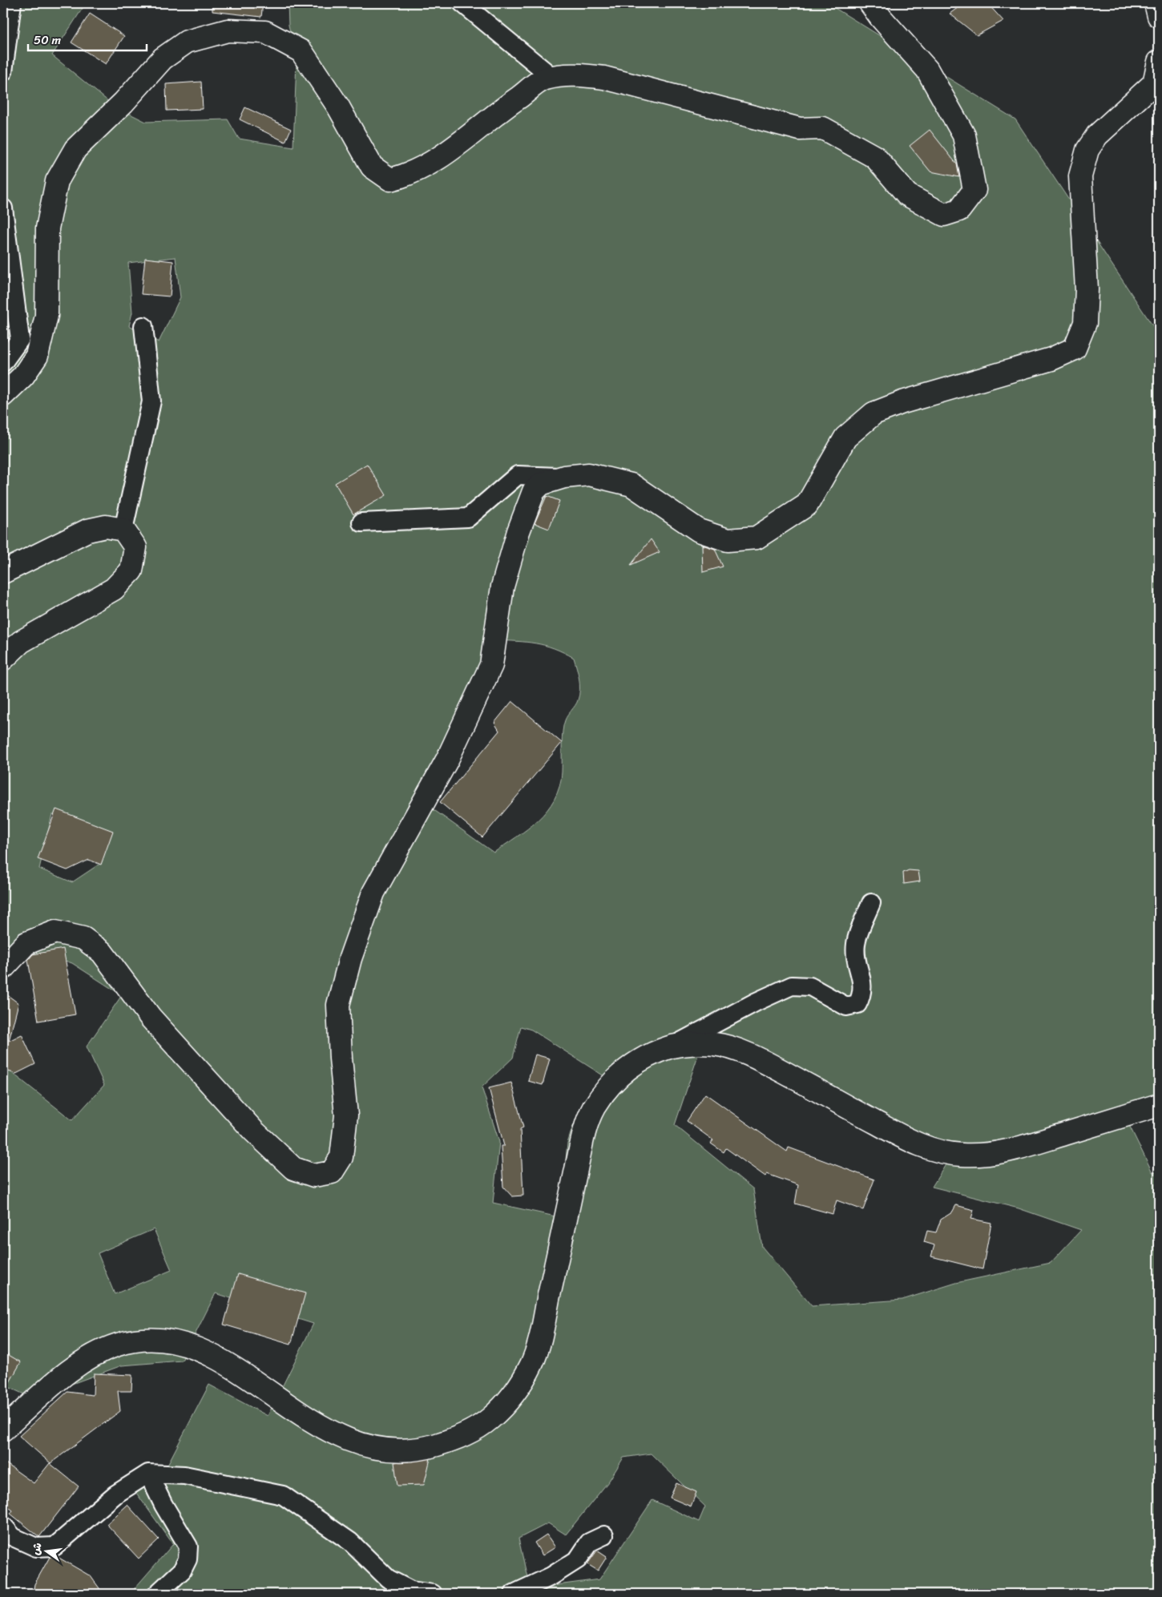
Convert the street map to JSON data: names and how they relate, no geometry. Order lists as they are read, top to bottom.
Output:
{
  "scale_bar": "50 m",
  "north": "left"
}
